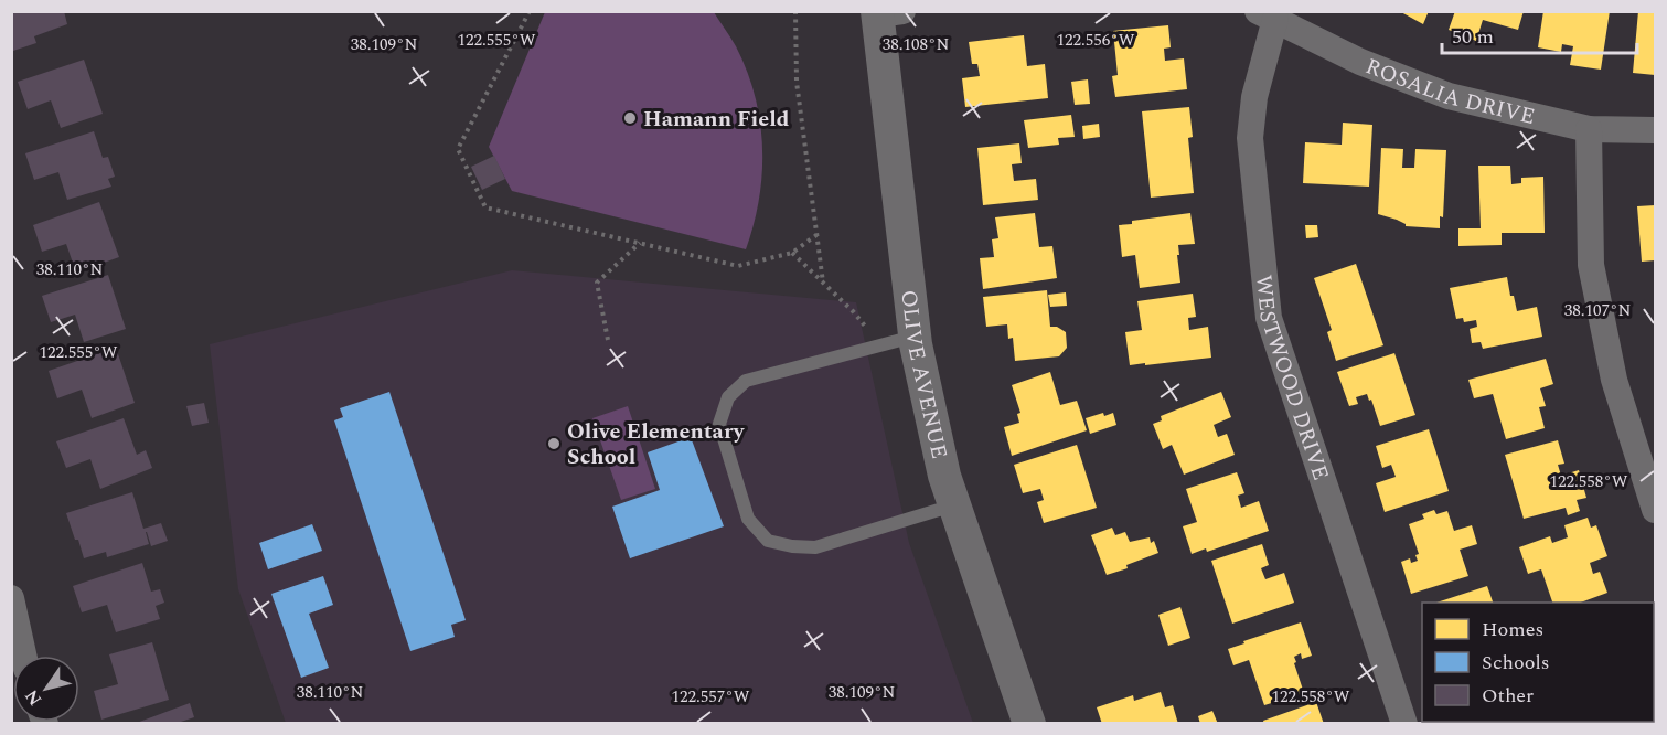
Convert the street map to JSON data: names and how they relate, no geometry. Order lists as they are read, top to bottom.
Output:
{
  "streets": {
    "street": ["ROSALIA DRIVE", "OLIVE AVENUE", "WESTWOOD DRIVE"]
  },
  "crossings": [
    ["ROSALIA DRIVE", "WESTWOOD DRIVE"]
  ],
  "places": ["Hamann Field", "Olive Elementary School"],
  "legend": ["Homes", "Schools", "Other"],
  "scale_bar": "50 m",
  "north": "bottom left",
  "coordinates": [
    "122.555°W",
    "122.556°W",
    "38.109°N",
    "38.108°N",
    "38.110°N",
    "38.107°N",
    "122.558°W",
    "122.557°W"
  ]
}
